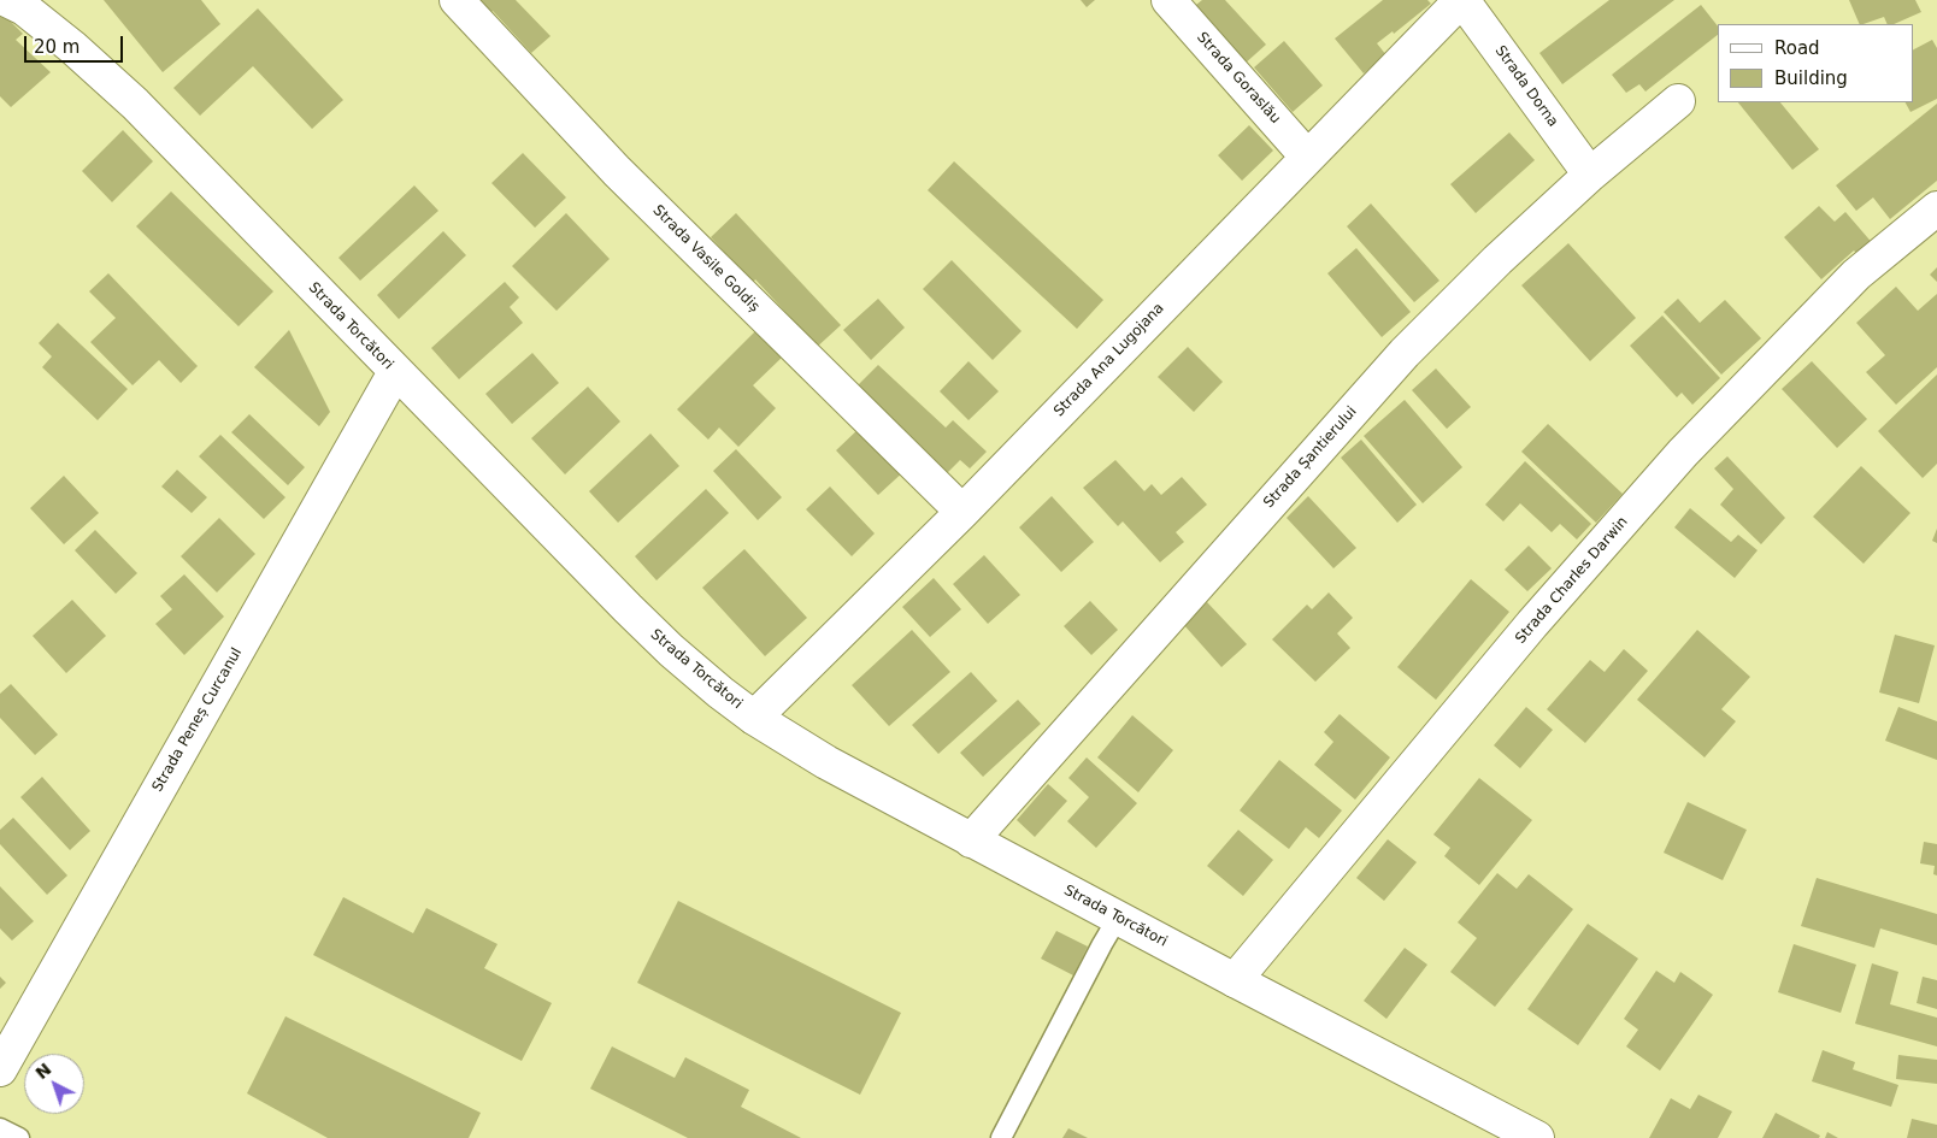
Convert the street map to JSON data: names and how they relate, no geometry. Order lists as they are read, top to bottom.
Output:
{
  "streets": {
    "street": [
      "Strada Goraslău",
      "Strada Dorna",
      "Strada Vasile Goldiș",
      "Strada Torcători",
      "Strada Ana Lugojana",
      "Strada Șantierului",
      "Strada Charles Darwin",
      "Strada Peneș Curcanul"
    ]
  },
  "crossings": [
    ["Strada Goraslău", "Strada Ana Lugojana"],
    ["Strada Dorna", "Strada Ana Lugojana"],
    ["Strada Dorna", "Strada Șantierului"],
    ["Strada Vasile Goldiș", "Strada Ana Lugojana"],
    ["Strada Torcători", "Strada Ana Lugojana"],
    ["Strada Torcători", "Strada Șantierului"],
    ["Strada Torcători", "Strada Charles Darwin"],
    ["Strada Torcători", "Strada Peneș Curcanul"]
  ],
  "legend": ["Road", "Building"],
  "scale_bar": "20 m",
  "north": "top left"
}
